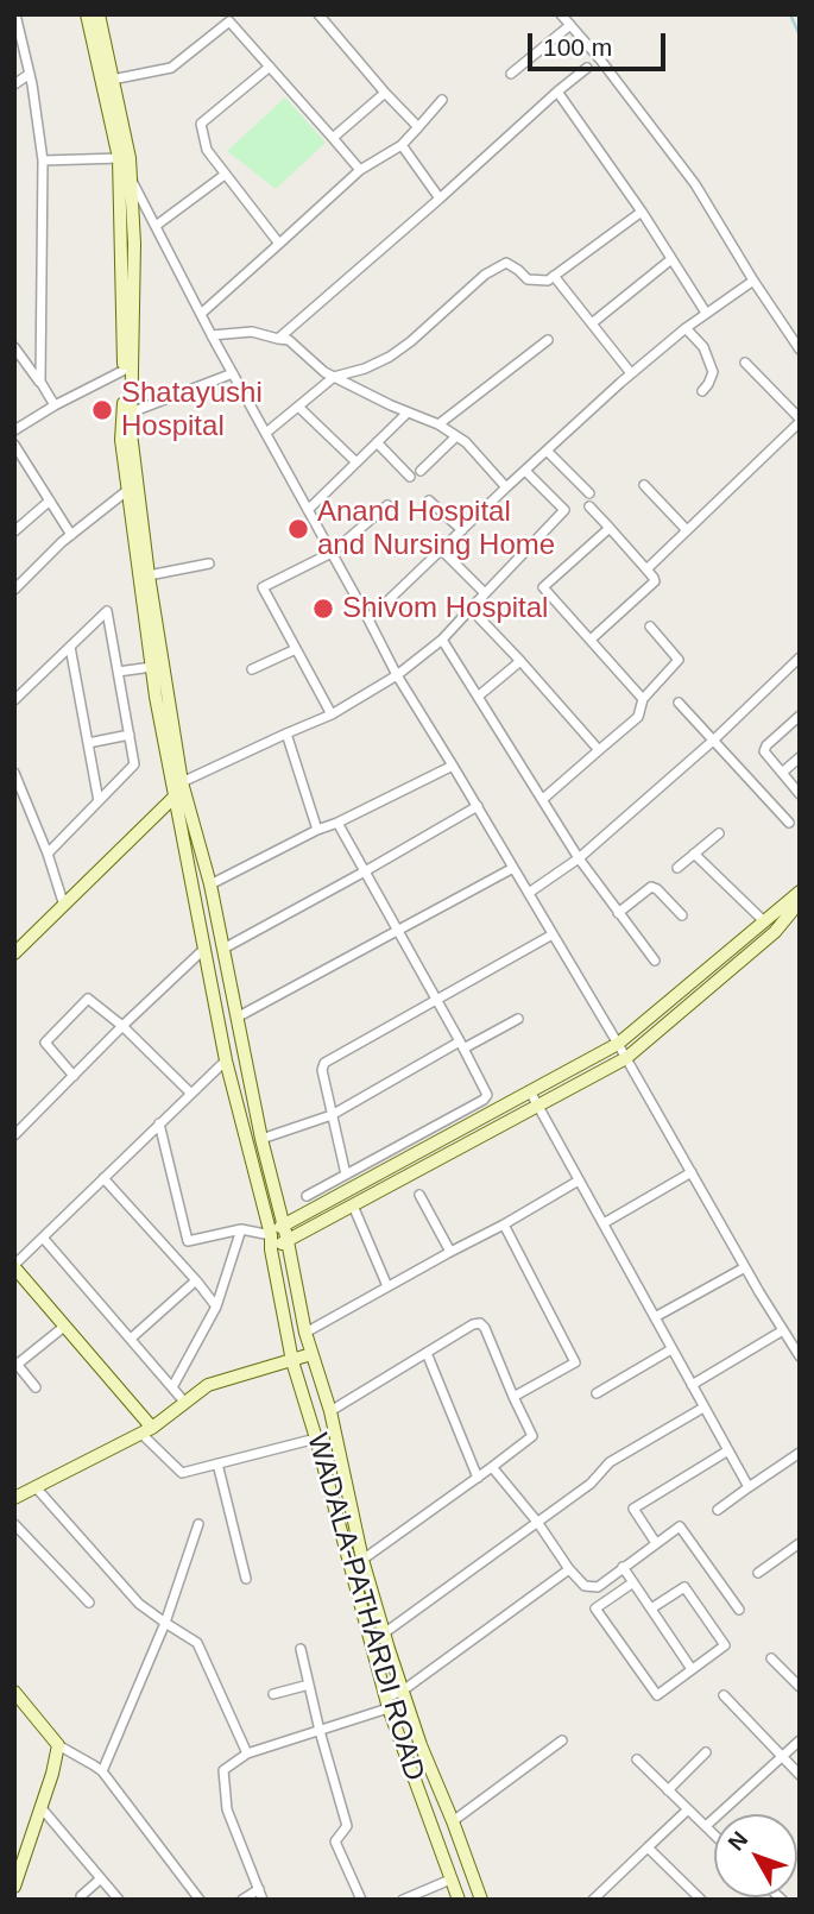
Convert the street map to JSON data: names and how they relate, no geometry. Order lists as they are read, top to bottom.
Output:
{
  "streets": {
    "main road": ["WADALA-PATHARDI ROAD"]
  },
  "places": ["Shatayushi Hospital", "Anand Hospital and Nursing Home", "Shivom Hospital"],
  "scale_bar": "100 m",
  "north": "top left"
}
